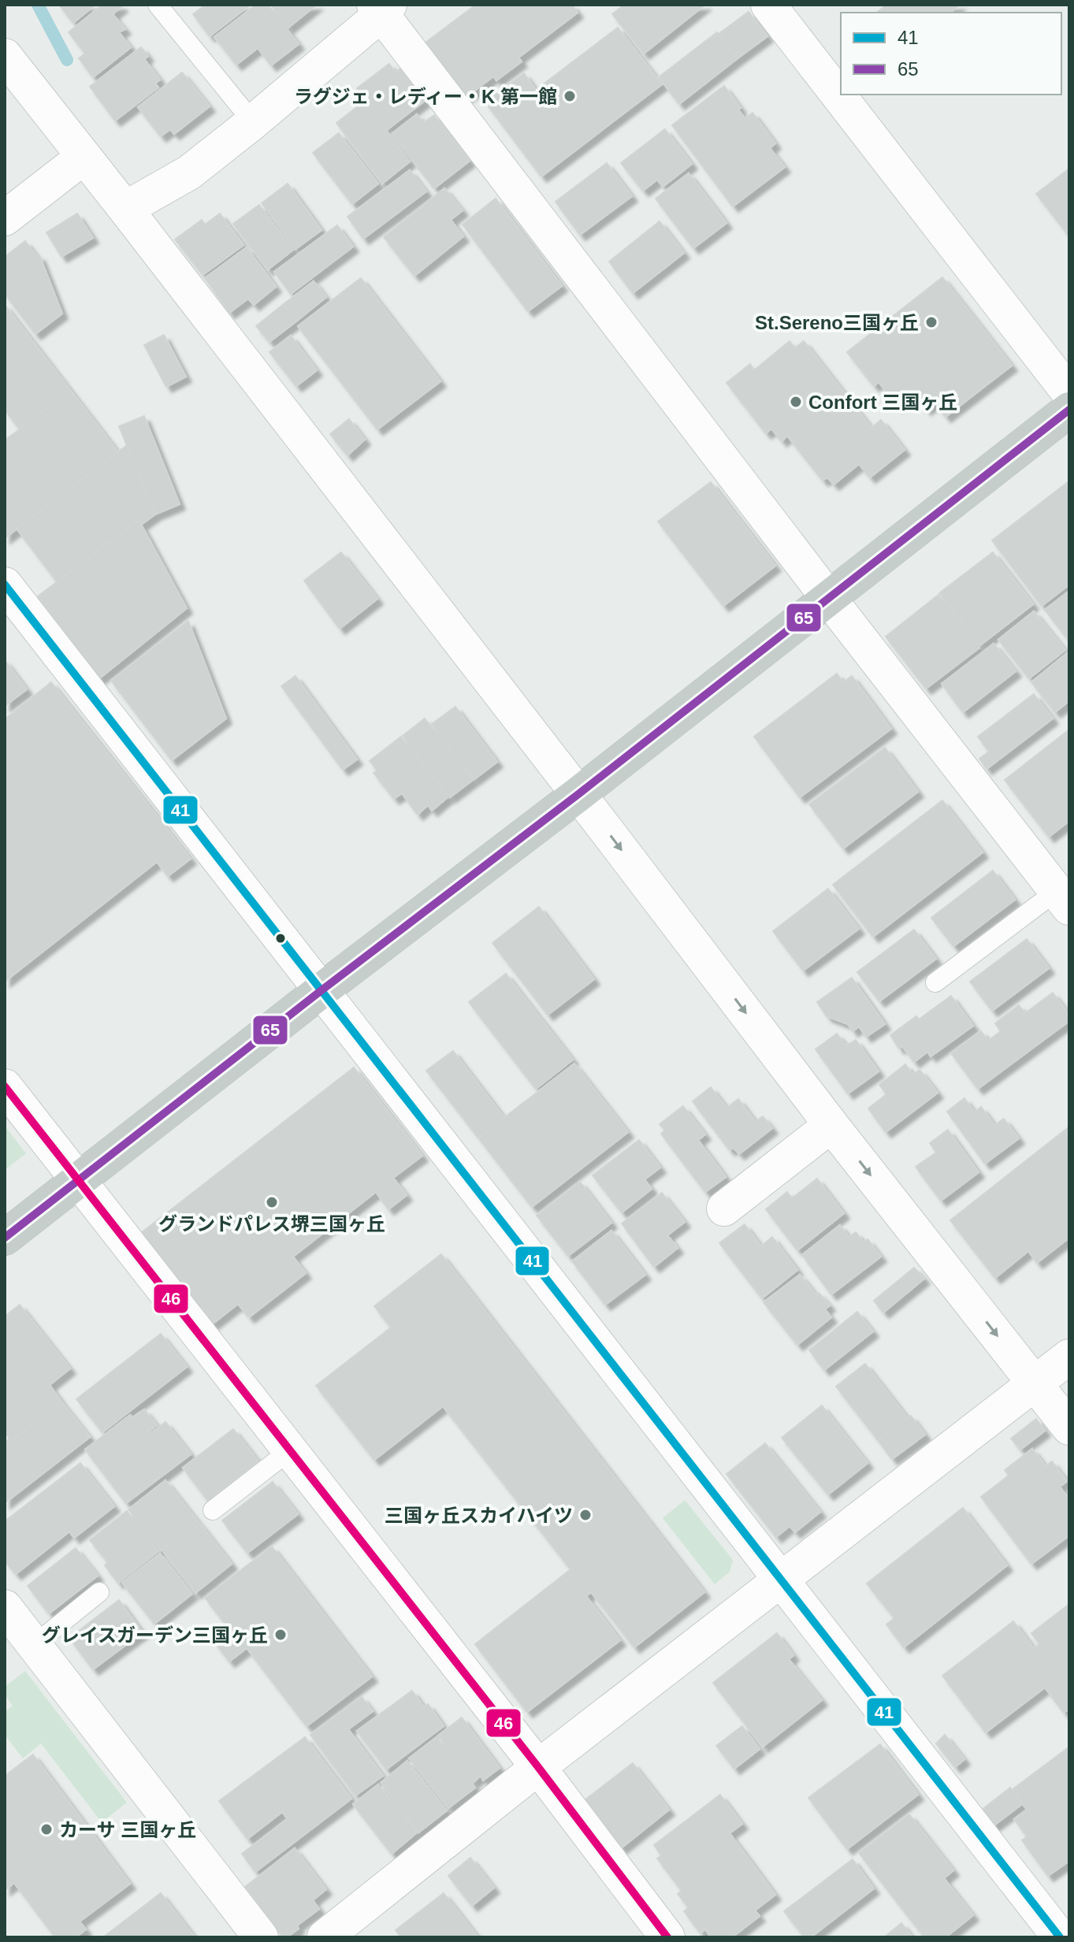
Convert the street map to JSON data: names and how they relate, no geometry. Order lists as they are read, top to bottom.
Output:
{
  "places": [
    "ラグジェ・レディー・K 第一館",
    "St.Sereno三国ヶ丘",
    "Confort 三国ヶ丘",
    "グランドパレス堺三国ヶ丘",
    "三国ヶ丘スカイハイツ",
    "グレイスガーデン三国ヶ丘",
    "カーサ 三国ヶ丘"
  ],
  "lines": ["transit line 65", "transit line 41", "transit line 46"],
  "legend": ["41", "65"]
}
